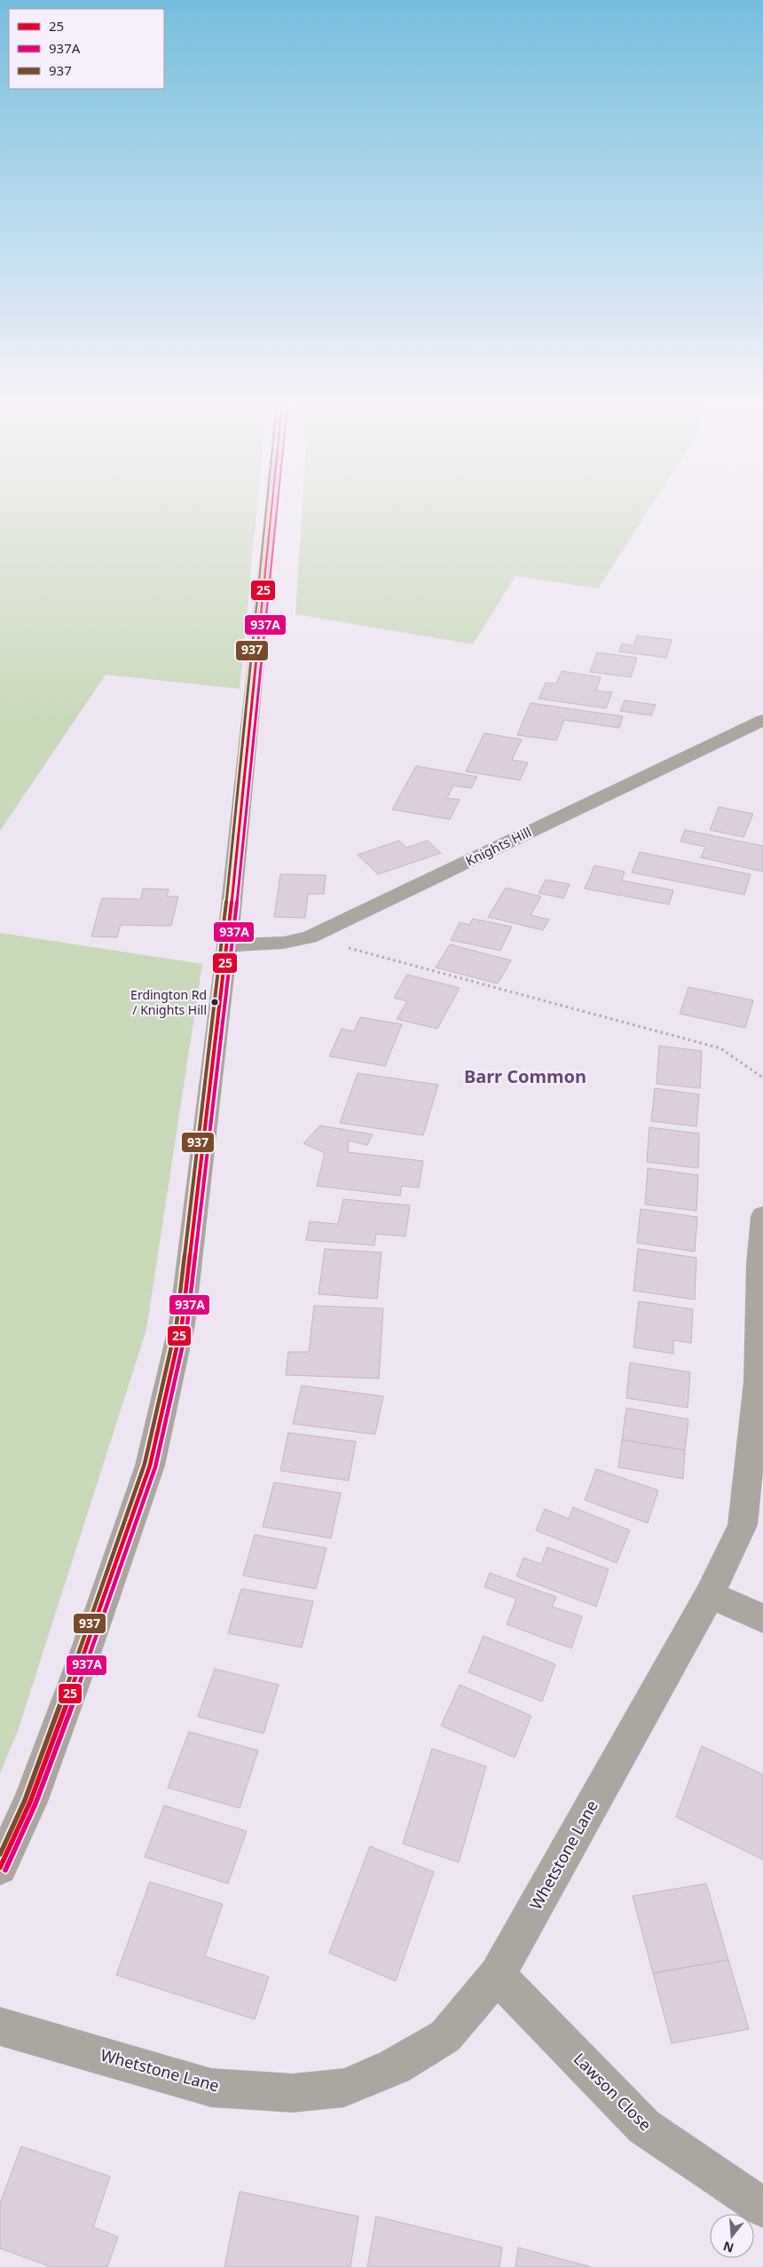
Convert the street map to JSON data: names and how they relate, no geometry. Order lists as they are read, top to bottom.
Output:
{
  "streets": {
    "street": ["Knights Hill", "Whetstone Lane", "Lawson Close"]
  },
  "crossings": [
    ["Whetstone Lane", "Lawson Close"]
  ],
  "districts": ["Barr Common"],
  "places": ["Erdington Rd / Knights Hill"],
  "lines": ["transit line 25", "transit line 937A", "transit line 937"],
  "legend": ["25", "937A", "937"],
  "north": "bottom"
}
